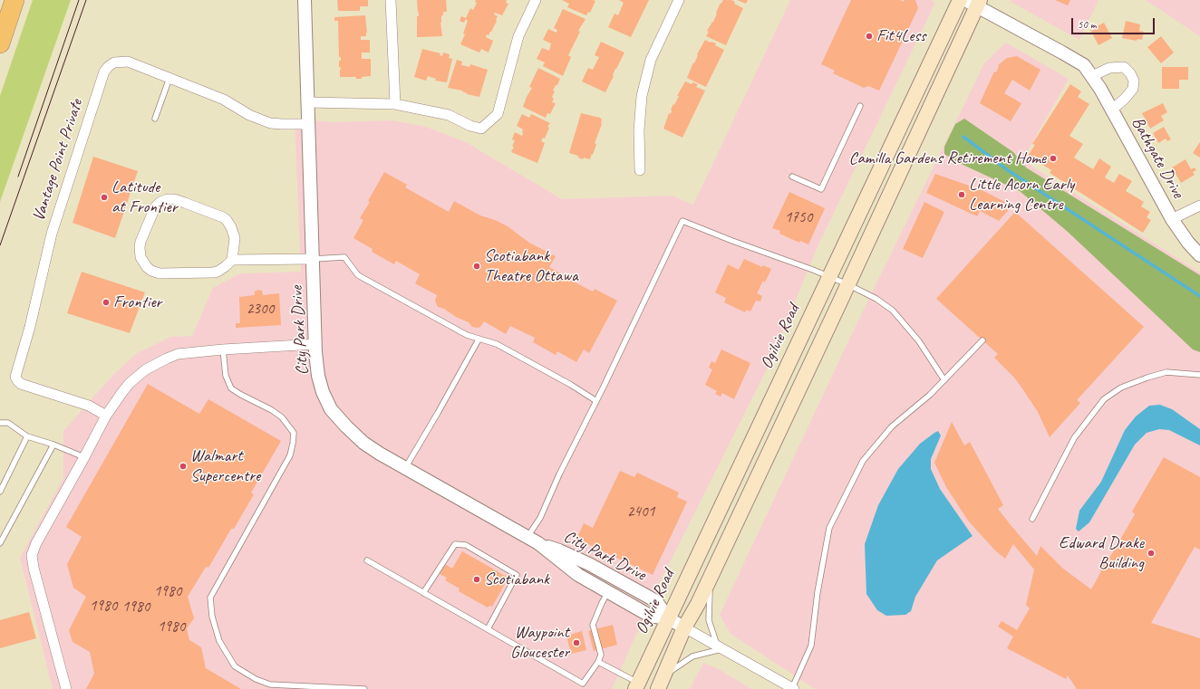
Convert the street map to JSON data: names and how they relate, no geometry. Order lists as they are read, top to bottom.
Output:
{
  "streets": {
    "main road": ["Ogilvie Road"],
    "street": ["Bathgate Drive", "Vantage Point Private", "City Park Drive"]
  },
  "crossings": [
    ["Vantage Point Private", "City Park Drive"],
    ["City Park Drive", "Ogilvie Road"]
  ],
  "places": [
    "Fit4Less",
    "Camilla Gardens Retirement Home",
    "Little Acorn Early Learning Centre",
    "Latitude at Frontier",
    "Scotiabank Theatre Ottawa",
    "Frontier",
    "Walmart Supercentre",
    "Edward Drake Building",
    "Scotiabank",
    "Waypoint Gloucester"
  ],
  "house_numbers": [
    "1750",
    "2300",
    "2401",
    "1980",
    "1980",
    "1980",
    "1980"
  ],
  "scale_bar": "50 m"
}
